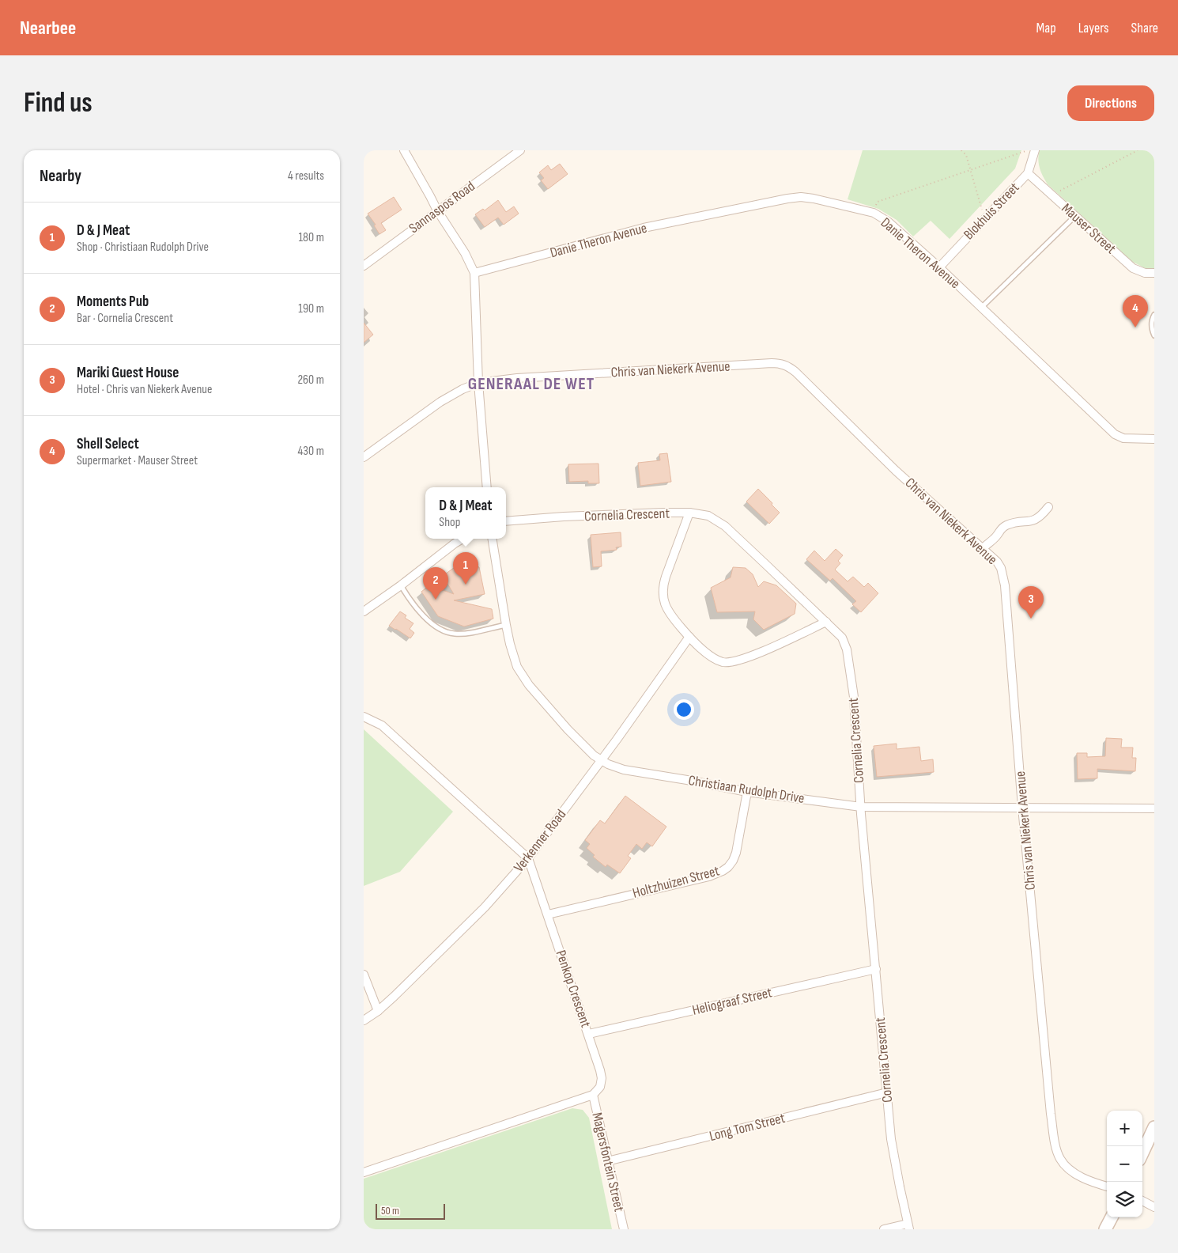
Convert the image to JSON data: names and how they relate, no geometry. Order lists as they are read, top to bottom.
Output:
{
  "streets": {
    "street": [
      "Sannaspos Road",
      "Blokhuis Street",
      "Mauser Street",
      "Danie Theron Avenue",
      "Chris van Niekerk Avenue",
      "Cornelia Crescent",
      "Christiaan Rudolph Drive",
      "Verkenner Road",
      "Holtzhuizen Street",
      "Penkop Crescent",
      "Heliograaf Street",
      "Long Tom Street",
      "Magersfontein Street"
    ]
  },
  "crossings": [
    ["Blokhuis Street", "Mauser Street"],
    ["Blokhuis Street", "Danie Theron Avenue"],
    ["Chris van Niekerk Avenue", "Christiaan Rudolph Drive"],
    ["Cornelia Crescent", "Christiaan Rudolph Drive"],
    ["Cornelia Crescent", "Heliograaf Street"],
    ["Cornelia Crescent", "Long Tom Street"],
    ["Christiaan Rudolph Drive", "Verkenner Road"],
    ["Christiaan Rudolph Drive", "Holtzhuizen Street"],
    ["Verkenner Road", "Penkop Crescent"],
    ["Holtzhuizen Street", "Penkop Crescent"],
    ["Penkop Crescent", "Heliograaf Street"],
    ["Penkop Crescent", "Magersfontein Street"],
    ["Long Tom Street", "Magersfontein Street"]
  ],
  "districts": ["GENERAAL DE WET"],
  "scale_bar": "50 m",
  "page": {
    "header": "Nearbee",
    "nav": ["Map", "Layers", "Share"],
    "buttons": "Directions",
    "title": "Find us",
    "heading": ["Nearby", "4 results"],
    "list": [
      {
        "mark": "1",
        "name": "D & J Meat",
        "note": "Shop · Christiaan Rudolph Drive",
        "value": "180 m"
      },
      {
        "mark": "2",
        "name": "Moments Pub",
        "note": "Bar · Cornelia Crescent",
        "value": "190 m"
      },
      {
        "mark": "3",
        "name": "Mariki Guest House",
        "note": "Hotel · Chris van Niekerk Avenue",
        "value": "260 m"
      },
      {
        "mark": "4",
        "name": "Shell Select",
        "note": "Supermarket · Mauser Street",
        "value": "430 m"
      }
    ],
    "pins": [
      "4",
      "1",
      "2",
      "3"
    ],
    "popup": ["D & J Meat", "Shop"],
    "map_buttons": ["+", "−"],
    "scale": "50 m"
  }
}
